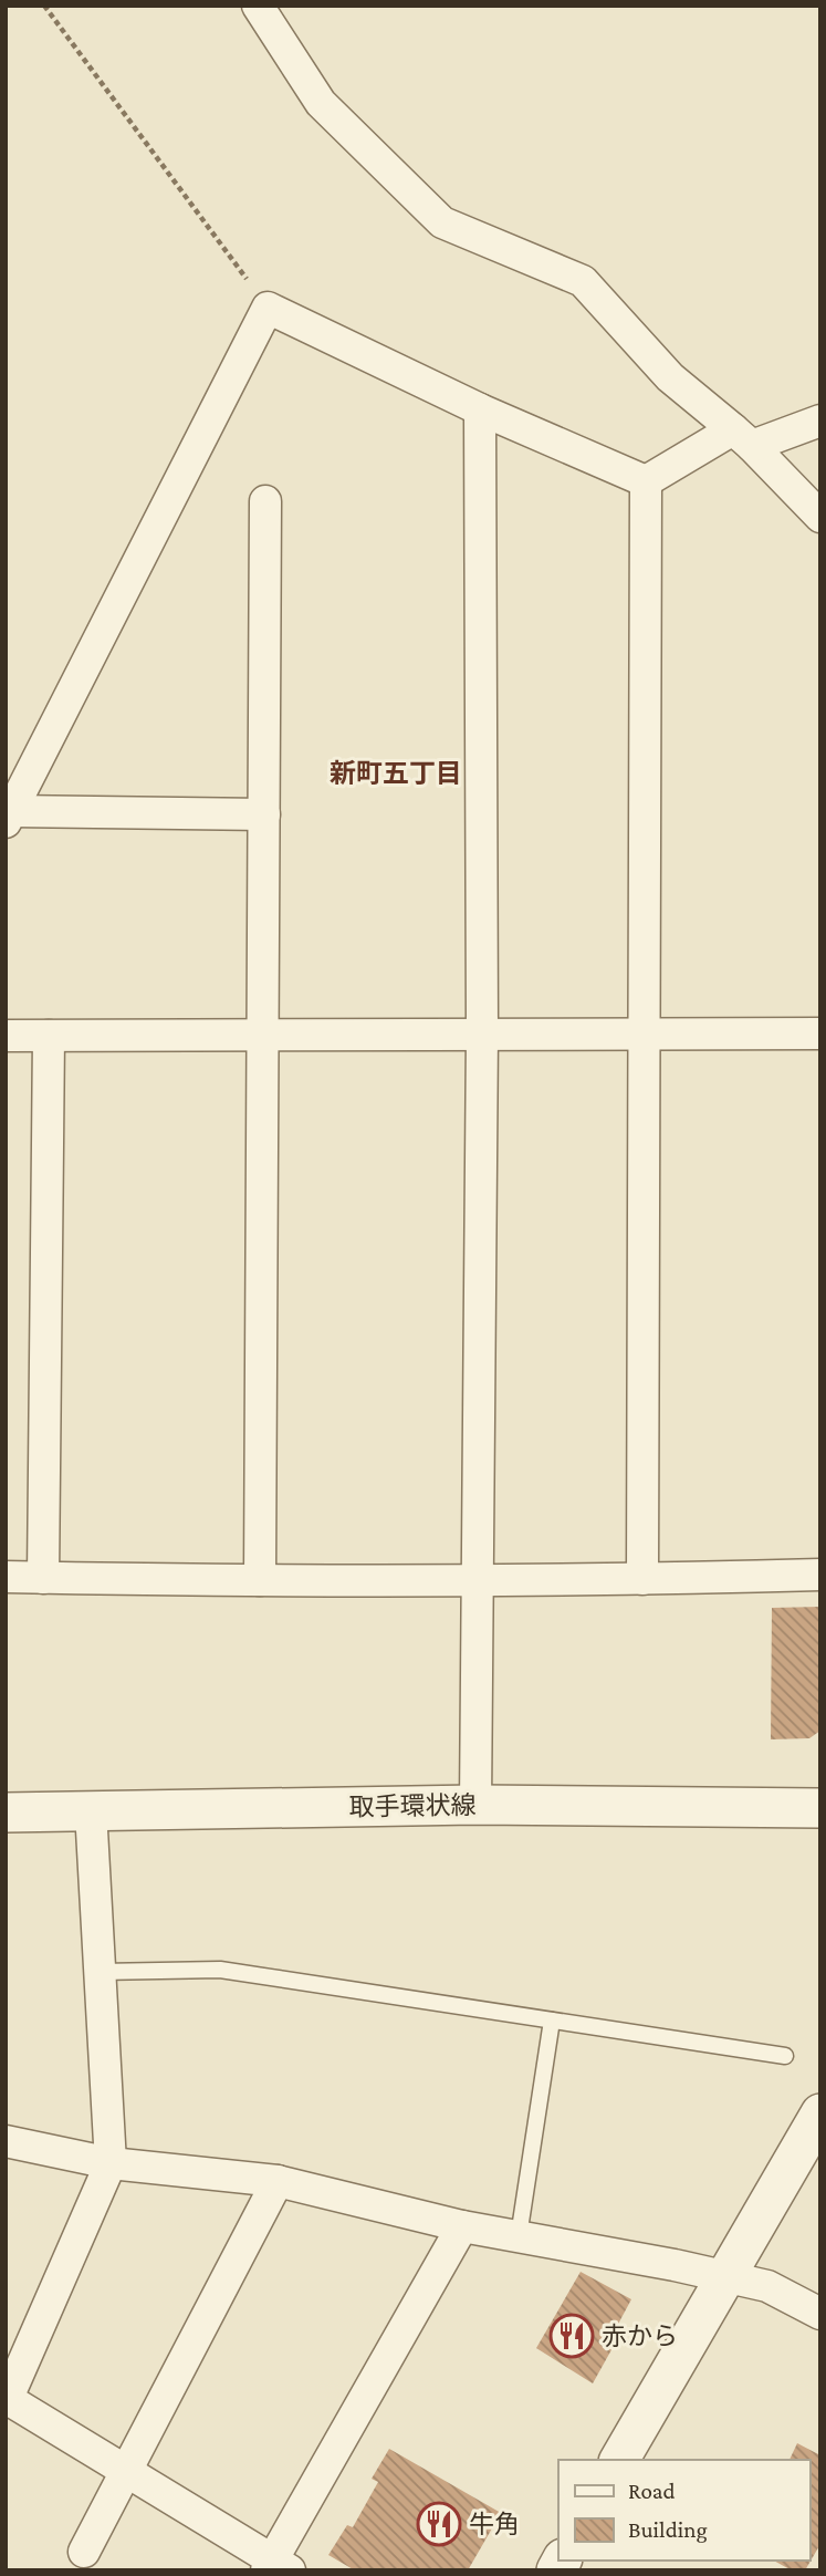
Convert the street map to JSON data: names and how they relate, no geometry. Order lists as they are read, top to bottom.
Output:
{
  "streets": {
    "street": ["取手環状線"]
  },
  "districts": ["新町五丁目"],
  "places": {
    "restaurant": ["赤から", "牛角"]
  },
  "legend": ["Road", "Building"]
}
